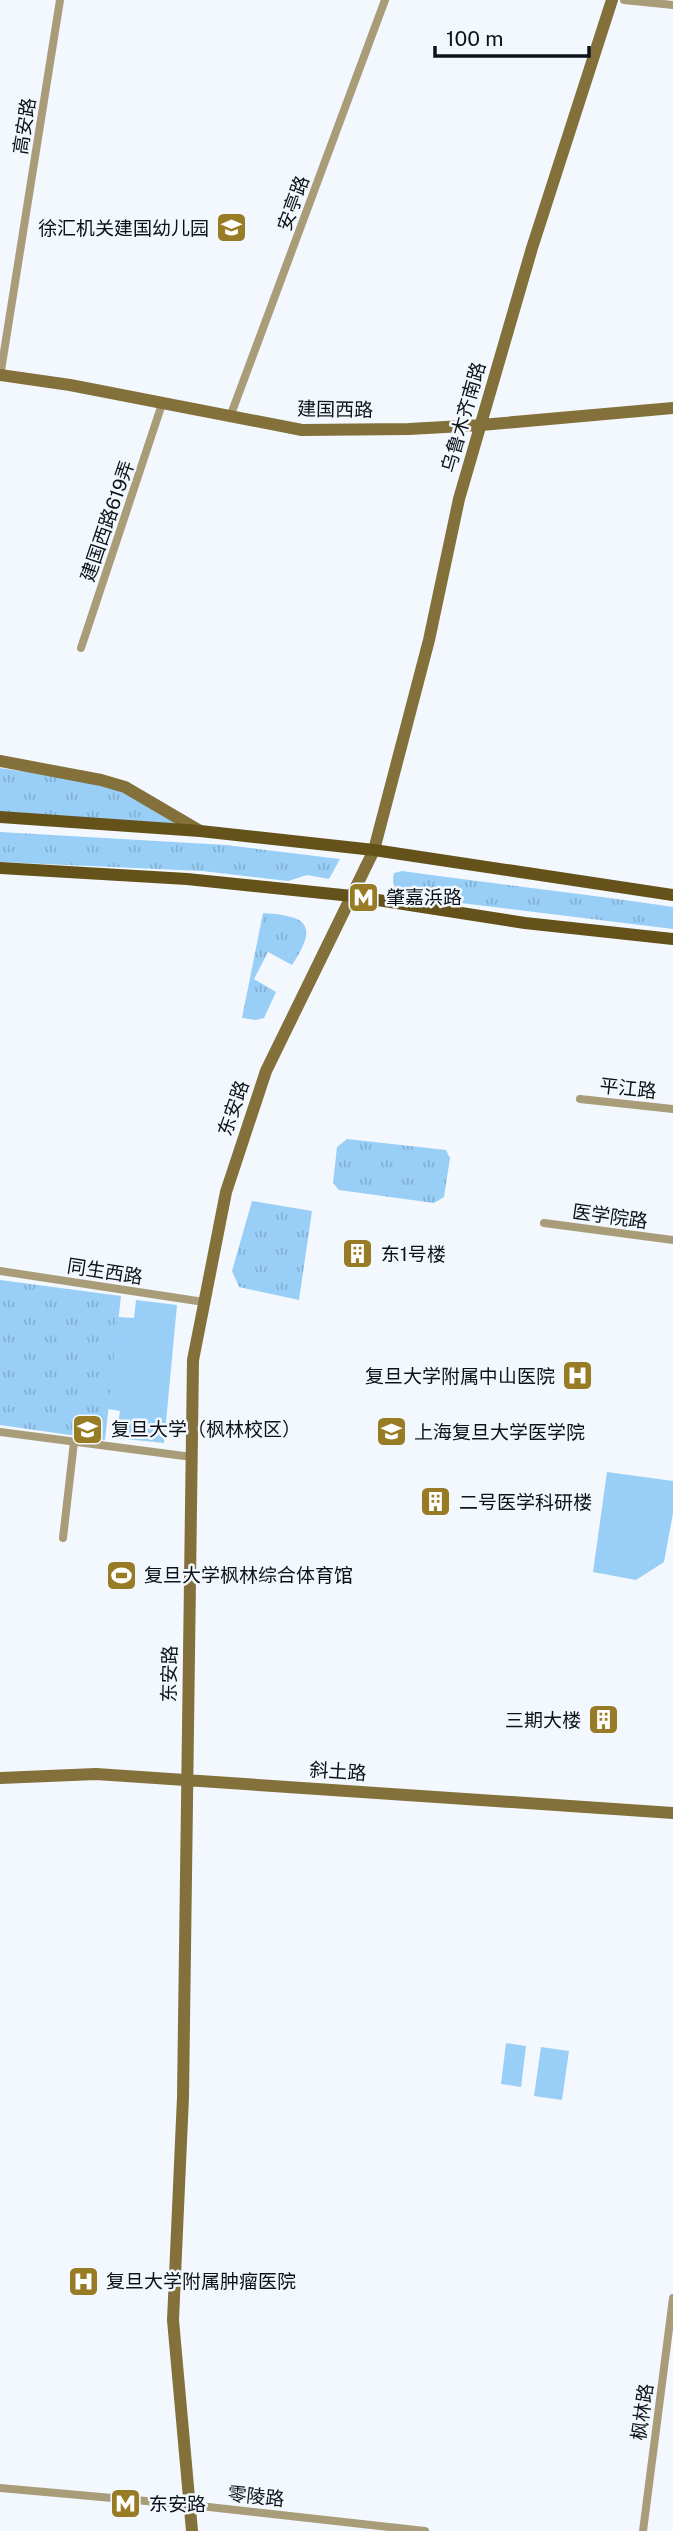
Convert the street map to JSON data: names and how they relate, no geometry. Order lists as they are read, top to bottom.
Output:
{
  "streets": {
    "street": [
      "高安路",
      "安亭路",
      "建国西路",
      "乌鲁木齐南路",
      "建国西路619弄",
      "平江路",
      "东安路",
      "医学院路",
      "同生西路",
      "斜土路",
      "枫林路",
      "零陵路"
    ]
  },
  "crossings": [
    ["高安路", "建国西路"],
    ["安亭路", "建国西路"],
    ["建国西路", "乌鲁木齐南路"],
    ["建国西路", "建国西路619弄"],
    ["乌鲁木齐南路", "东安路"],
    ["东安路", "同生西路"],
    ["东安路", "斜土路"],
    ["东安路", "零陵路"]
  ],
  "places": {
    "school or university": ["徐汇机关建国幼儿园", "复旦大学（枫林校区）", "上海复旦大学医学院"],
    "metro station": ["肇嘉浜路", "东安路"],
    "building": ["东1号楼", "二号医学科研楼", "三期大楼"],
    "hospital": ["复旦大学附属中山医院", "复旦大学附属肿瘤医院"],
    "sports": ["复旦大学枫林综合体育馆"]
  },
  "scale_bar": "100 m"
}
